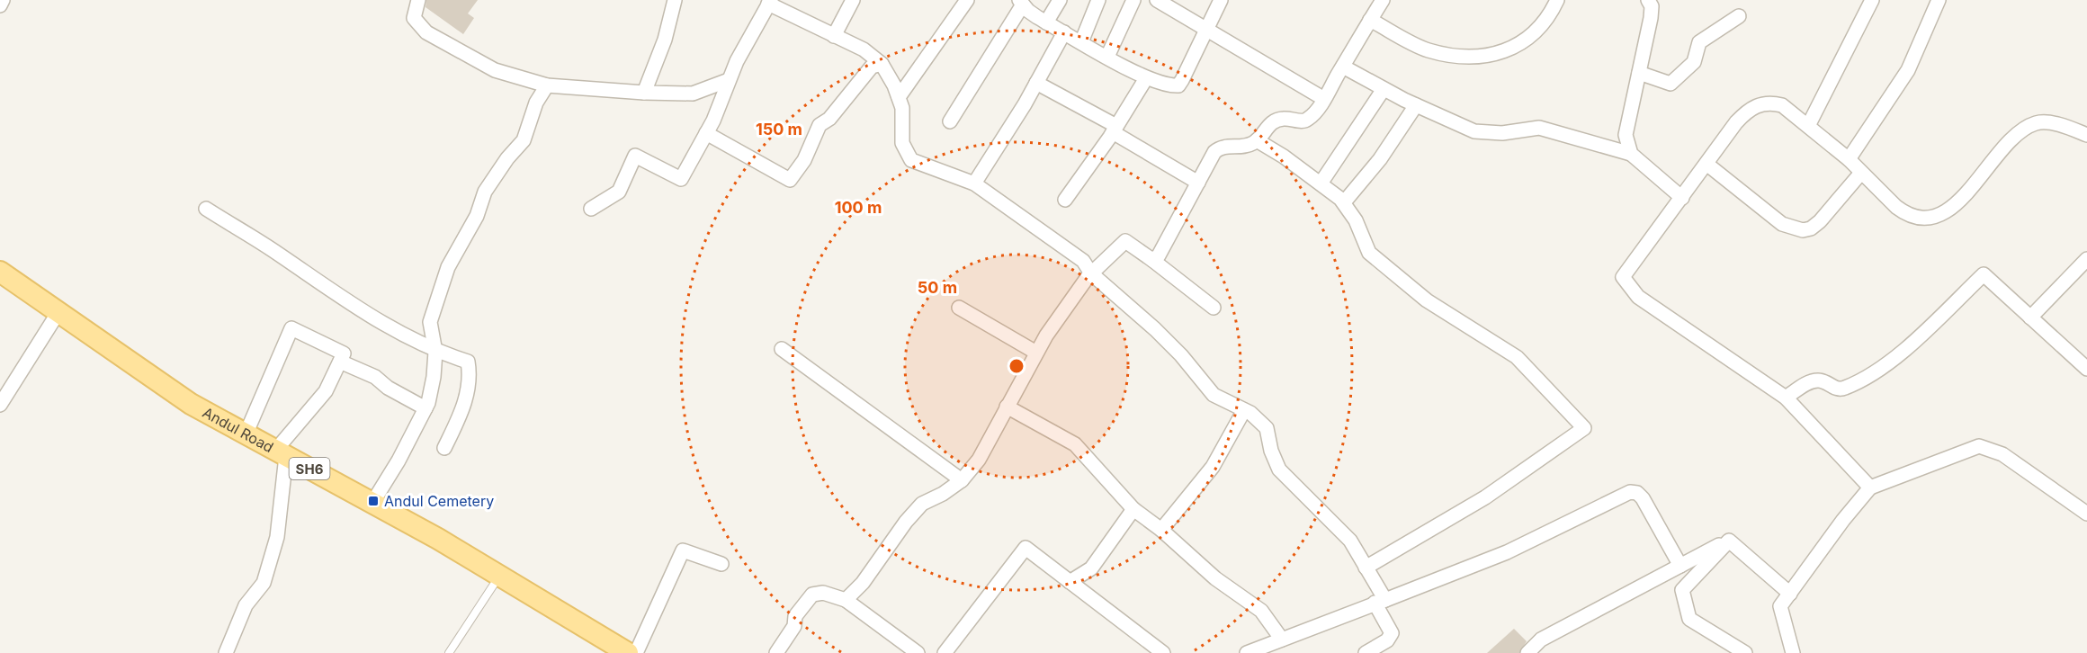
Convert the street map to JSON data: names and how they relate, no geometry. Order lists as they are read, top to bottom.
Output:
{
  "streets": {
    "main road": ["Andul Road", "SH6"]
  },
  "places": {
    "transit": ["Andul Cemetery"]
  },
  "rings": ["150 m", "100 m", "50 m"]
}
